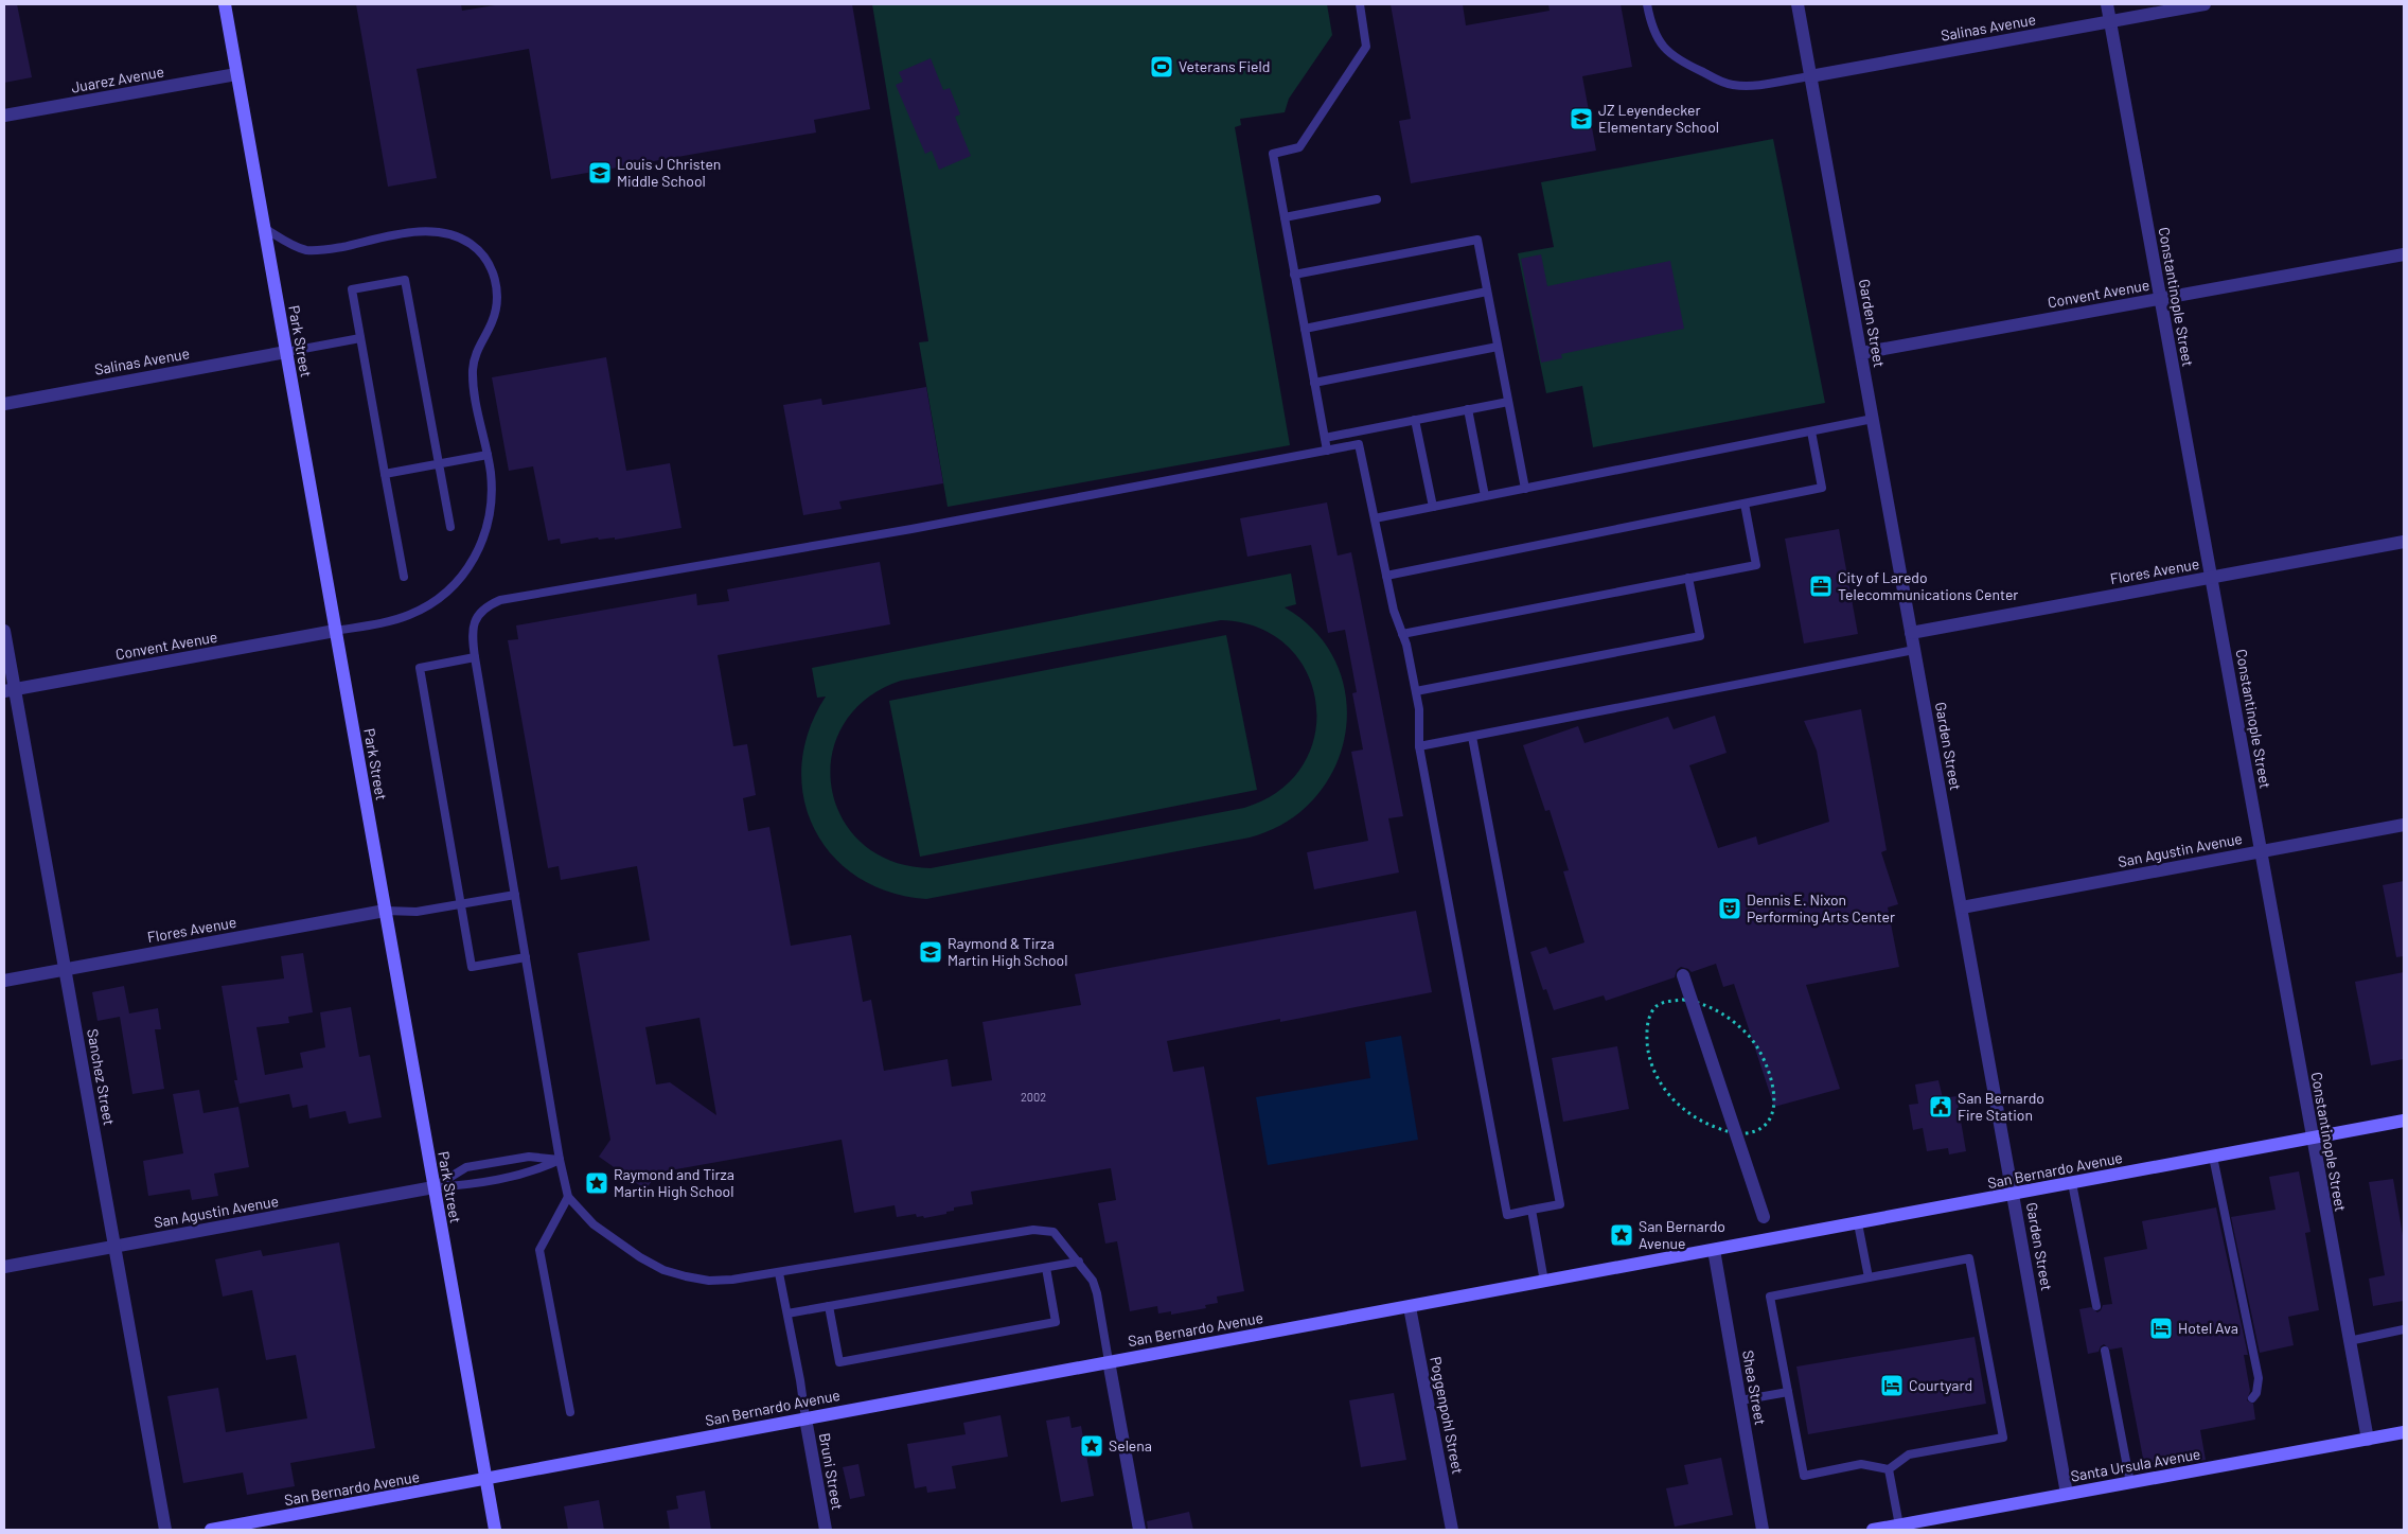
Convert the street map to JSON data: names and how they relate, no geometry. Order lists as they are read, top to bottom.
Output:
{
  "streets": {
    "main road": ["Park Street", "San Bernardo Avenue", "Santa Ursula Avenue"],
    "street": [
      "Salinas Avenue",
      "Juarez Avenue",
      "Convent Avenue",
      "Constantinople Street",
      "Garden Street",
      "Flores Avenue",
      "San Agustin Avenue",
      "Sanchez Street",
      "Shea Street",
      "Poggenpohl Street",
      "Bruni Street"
    ]
  },
  "crossings": [
    ["Salinas Avenue", "Constantinople Street"],
    ["Salinas Avenue", "Garden Street"],
    ["Salinas Avenue", "Park Street"],
    ["Juarez Avenue", "Park Street"],
    ["Convent Avenue", "Constantinople Street"],
    ["Convent Avenue", "Garden Street"],
    ["Convent Avenue", "Park Street"],
    ["Convent Avenue", "Sanchez Street"],
    ["Constantinople Street", "Flores Avenue"],
    ["Constantinople Street", "San Agustin Avenue"],
    ["Constantinople Street", "San Bernardo Avenue"],
    ["Constantinople Street", "Santa Ursula Avenue"],
    ["Garden Street", "Flores Avenue"],
    ["Garden Street", "San Agustin Avenue"],
    ["Garden Street", "San Bernardo Avenue"],
    ["Garden Street", "Santa Ursula Avenue"],
    ["Park Street", "Flores Avenue"],
    ["Park Street", "San Agustin Avenue"],
    ["Park Street", "San Bernardo Avenue"],
    ["Flores Avenue", "Sanchez Street"],
    ["San Agustin Avenue", "Sanchez Street"],
    ["San Bernardo Avenue", "Shea Street"],
    ["San Bernardo Avenue", "Poggenpohl Street"],
    ["San Bernardo Avenue", "Bruni Street"]
  ],
  "places": {
    "sports": ["Veterans Field"],
    "school or university": ["JZ Leyendecker Elementary School", "Louis J Christen Middle School", "Raymond & Tirza Martin High School"],
    "office": ["City of Laredo Telecommunications Center"],
    "theatre": ["Dennis E. Nixon Performing Arts Center"],
    "public building": ["San Bernardo Fire Station"],
    "place": ["Raymond and Tirza Martin High School", "San Bernardo Avenue", "Selena"],
    "hotel": ["Hotel Ava", "Courtyard"]
  },
  "house_numbers": ["2002"]
}
